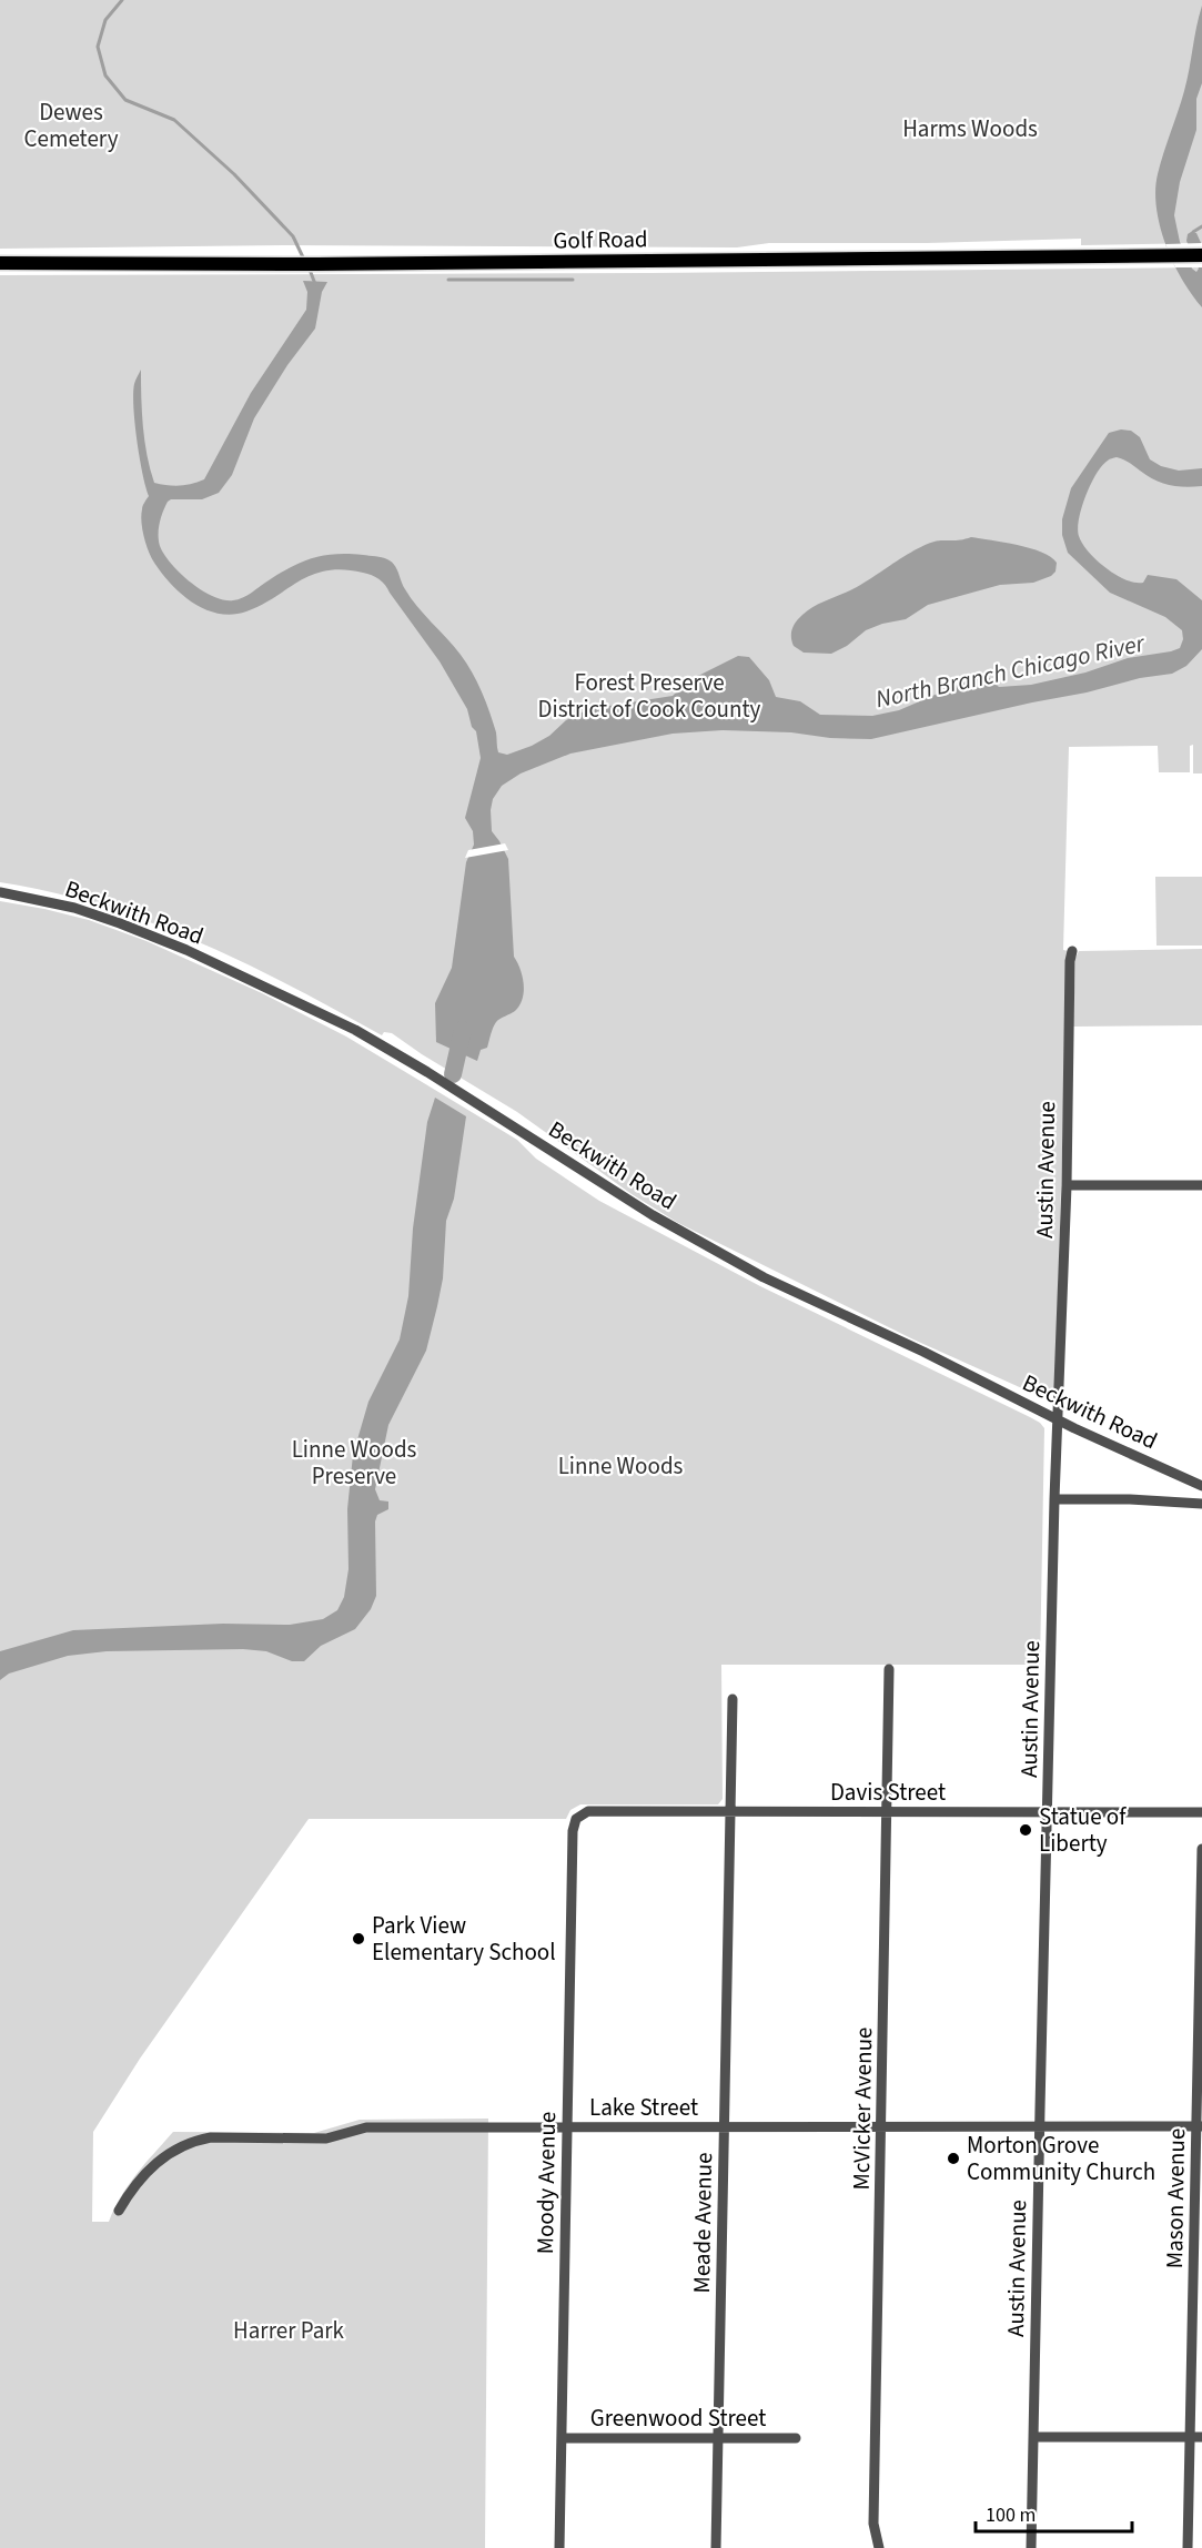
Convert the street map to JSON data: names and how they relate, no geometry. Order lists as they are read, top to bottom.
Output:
{
  "streets": {
    "main road": ["Golf Road"],
    "street": [
      "Beckwith Road",
      "Austin Avenue",
      "Davis Street",
      "Lake Street",
      "McVicker Avenue",
      "Moody Avenue",
      "Mason Avenue",
      "Meade Avenue",
      "Greenwood Street"
    ]
  },
  "crossings": [
    ["Beckwith Road", "Austin Avenue"],
    ["Austin Avenue", "Davis Street"],
    ["Austin Avenue", "Lake Street"],
    ["Davis Street", "McVicker Avenue"],
    ["Davis Street", "Moody Avenue"],
    ["Davis Street", "Meade Avenue"],
    ["Lake Street", "McVicker Avenue"],
    ["Lake Street", "Moody Avenue"],
    ["Lake Street", "Mason Avenue"],
    ["Lake Street", "Meade Avenue"],
    ["Moody Avenue", "Greenwood Street"],
    ["Meade Avenue", "Greenwood Street"]
  ],
  "water": ["North Branch Chicago River"],
  "parks": [
    "Dewes Cemetery",
    "Harms Woods",
    "Forest Preserve District of Cook County",
    "Linne Woods Preserve",
    "Linne Woods",
    "Harrer Park"
  ],
  "places": ["Statue of Liberty", "Park View Elementary School", "Morton Grove Community Church"],
  "scale_bar": "100 m"
}
